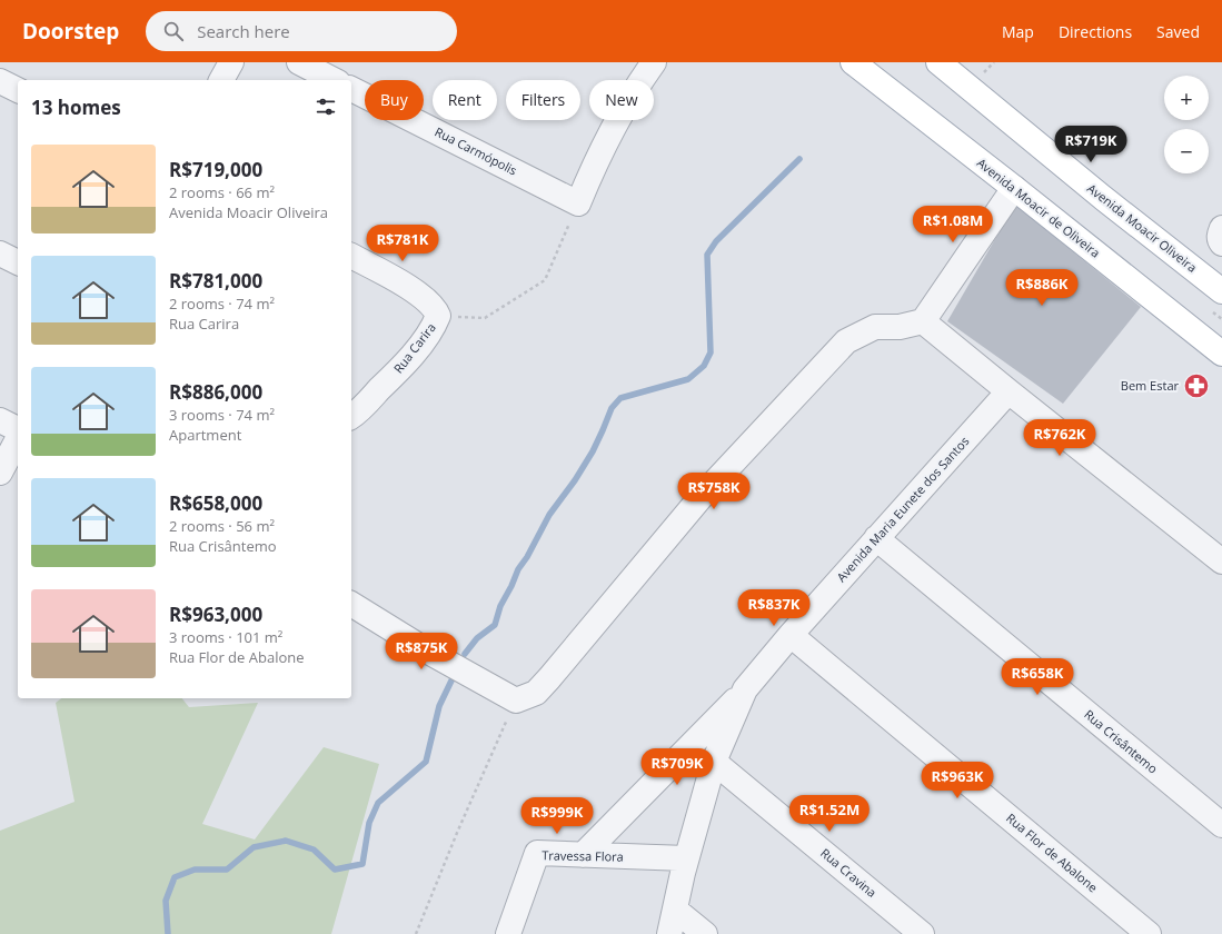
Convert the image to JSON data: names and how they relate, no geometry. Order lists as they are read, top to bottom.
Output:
{
  "streets": {
    "main road": ["Avenida Moacir de Oliveira", "Avenida Moacir Oliveira"],
    "street": [
      "Rua Carmópolis",
      "Rua Carira",
      "Avenida Maria Eunete dos Santos",
      "Rua Crisântemo",
      "Rua Flor de Abalone",
      "Travessa Flora",
      "Rua Cravina"
    ]
  },
  "crossings": [
    ["Avenida Maria Eunete dos Santos", "Rua Crisântemo"],
    ["Avenida Maria Eunete dos Santos", "Rua Flor de Abalone"],
    ["Avenida Maria Eunete dos Santos", "Travessa Flora"],
    ["Avenida Maria Eunete dos Santos", "Rua Cravina"]
  ],
  "places": {
    "pharmacy": ["Bem Estar"]
  },
  "page": {
    "header": "Doorstep",
    "search": "Search here",
    "nav": ["Map", "Directions", "Saved"],
    "map_buttons": ["+", "−"],
    "chip": [
      "Buy",
      "Rent",
      "Filters",
      "New"
    ],
    "heading": "13 homes",
    "price": [
      "R$719K",
      "R$1.08M",
      "R$781K",
      "R$886K",
      "R$762K",
      "R$758K",
      "R$837K",
      "R$875K",
      "R$658K",
      "R$709K",
      "R$963K",
      "R$1.52M",
      "R$999K"
    ],
    "list": [
      {
        "name": "R$719,000",
        "note": "2 rooms · 66 m² · Avenida Moacir Oliveira"
      },
      {
        "name": "R$781,000",
        "note": "2 rooms · 74 m² · Rua Carira"
      },
      {
        "name": "R$886,000",
        "note": "3 rooms · 74 m² · Apartment"
      },
      {
        "name": "R$658,000",
        "note": "2 rooms · 56 m² · Rua Crisântemo"
      },
      {
        "name": "R$963,000",
        "note": "3 rooms · 101 m² · Rua Flor de Abalone"
      }
    ]
  }
}
